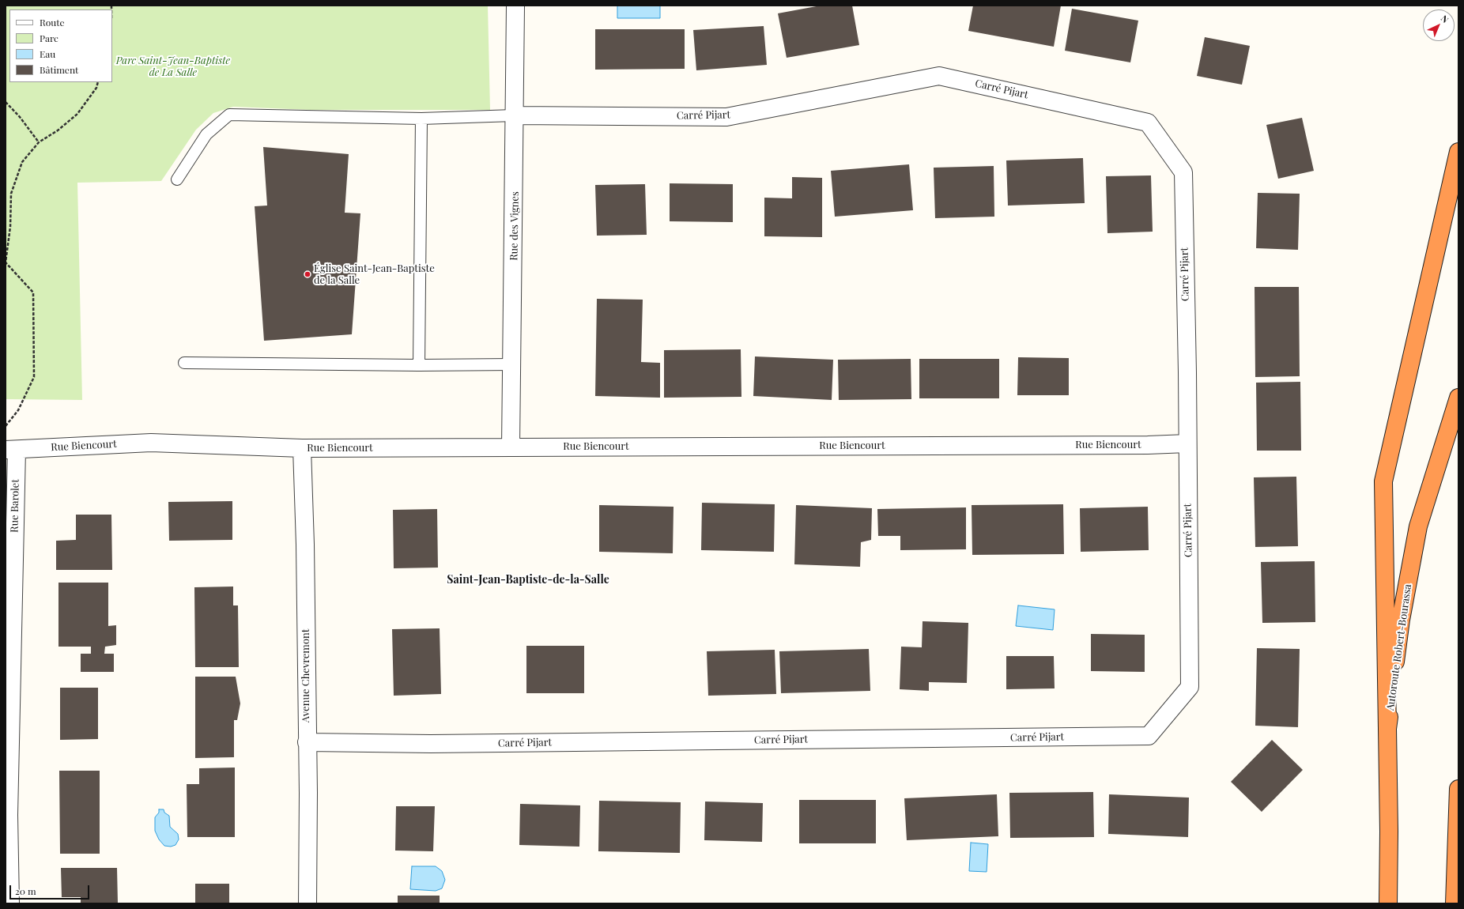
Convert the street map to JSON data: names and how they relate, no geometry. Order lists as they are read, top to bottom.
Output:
{
  "streets": {
    "highway": ["Autoroute Robert-Bourassa"],
    "street": [
      "Carré Pijart",
      "Rue des Vignes",
      "Rue Biencourt",
      "Rue Barolet",
      "Avenue Chevremont"
    ]
  },
  "crossings": [
    ["Carré Pijart", "Rue des Vignes"],
    ["Carré Pijart", "Rue Biencourt"],
    ["Carré Pijart", "Avenue Chevremont"],
    ["Rue des Vignes", "Rue Biencourt"],
    ["Rue Biencourt", "Rue Barolet"],
    ["Rue Biencourt", "Avenue Chevremont"]
  ],
  "districts": ["Saint-Jean-Baptiste-de-la-Salle"],
  "parks": ["Parc Saint-Jean-Baptiste de La Salle"],
  "places": ["Église Saint-Jean-Baptiste de la Salle"],
  "legend": [
    "Route",
    "Parc",
    "Eau",
    "Bâtiment"
  ],
  "scale_bar": "20 m",
  "north": "top right"
}
